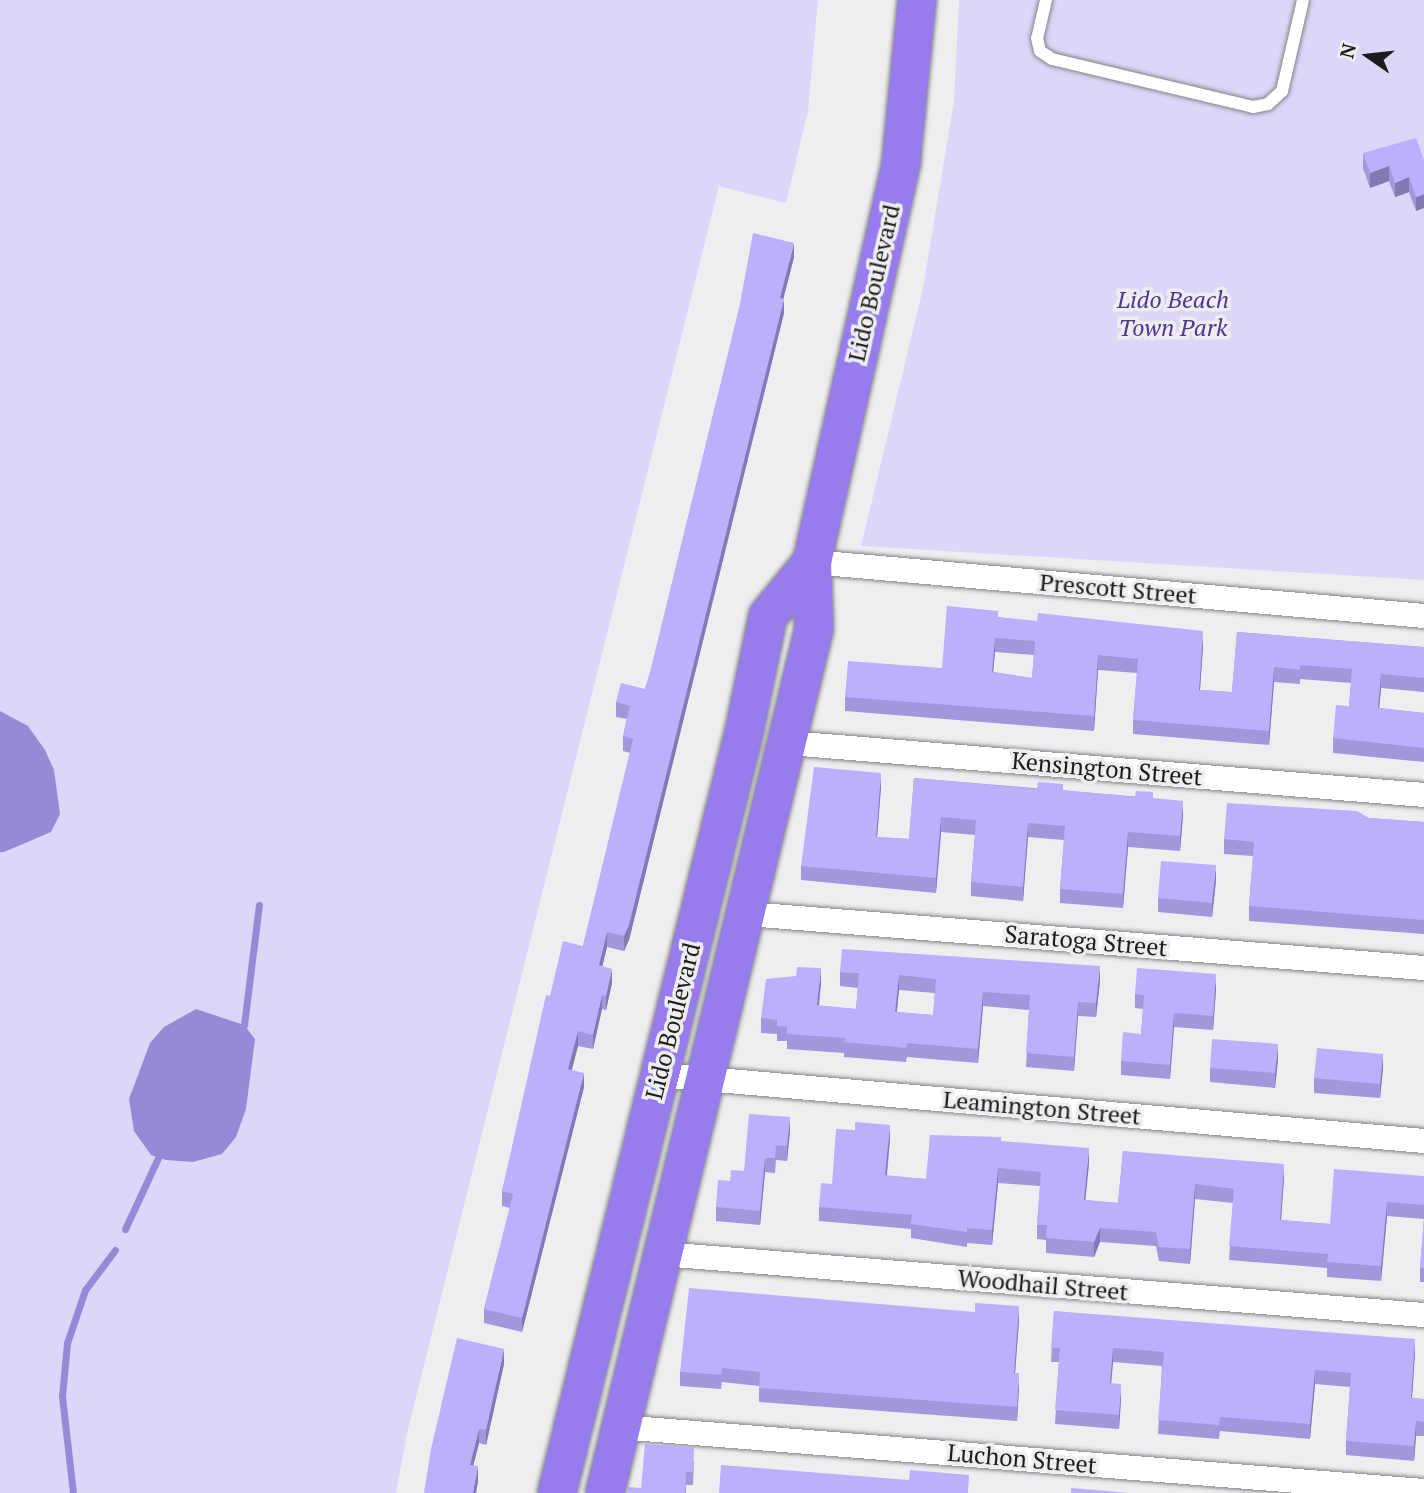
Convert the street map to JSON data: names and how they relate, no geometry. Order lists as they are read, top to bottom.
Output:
{
  "streets": {
    "highway": ["Lido Boulevard"],
    "street": [
      "Prescott Street",
      "Kensington Street",
      "Saratoga Street",
      "Leamington Street",
      "Woodhail Street",
      "Luchon Street"
    ]
  },
  "crossings": [
    ["Lido Boulevard", "Prescott Street"],
    ["Lido Boulevard", "Kensington Street"],
    ["Lido Boulevard", "Saratoga Street"],
    ["Lido Boulevard", "Leamington Street"],
    ["Lido Boulevard", "Woodhail Street"],
    ["Lido Boulevard", "Luchon Street"]
  ],
  "parks": ["Lido Beach Town Park"],
  "north": "left"
}
